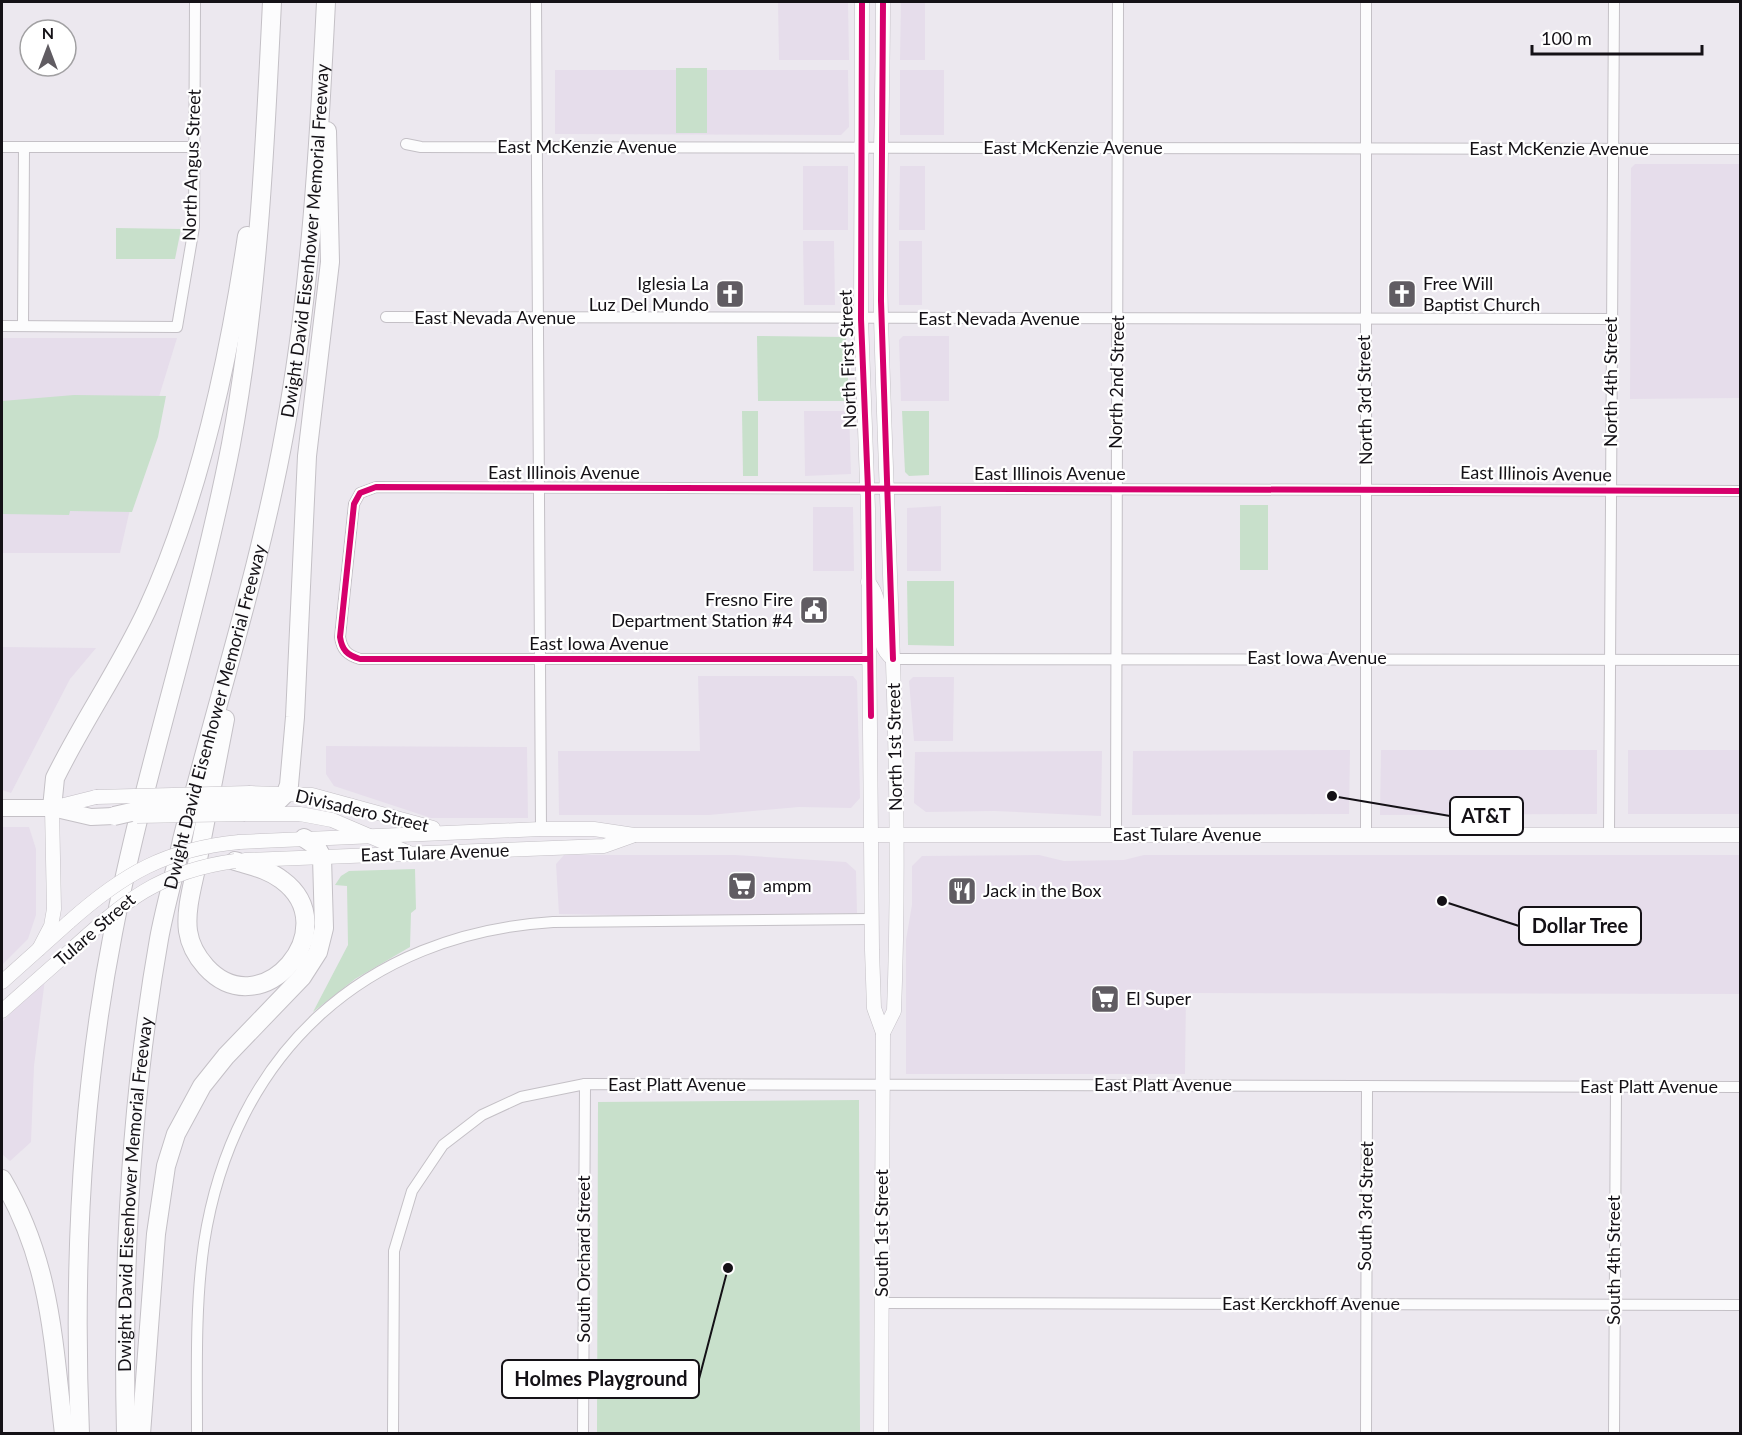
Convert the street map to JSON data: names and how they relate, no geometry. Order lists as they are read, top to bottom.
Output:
{
  "streets": {
    "highway": ["Dwight David Eisenhower Memorial Freeway"],
    "main road": [
      "North First Street",
      "North 1st Street",
      "Divisadero Street",
      "East Tulare Avenue",
      "Tulare Street",
      "South 1st Street"
    ],
    "street": [
      "East McKenzie Avenue",
      "North Angus Street",
      "East Nevada Avenue",
      "North 2nd Street",
      "North 4th Street",
      "North 3rd Street",
      "East Illinois Avenue",
      "East Iowa Avenue",
      "East Platt Avenue",
      "South 3rd Street",
      "South Orchard Street",
      "South 4th Street",
      "East Kerckhoff Avenue"
    ]
  },
  "crossings": [
    ["East McKenzie Avenue", "North First Street"],
    ["East McKenzie Avenue", "North 2nd Street"],
    ["East McKenzie Avenue", "North 4th Street"],
    ["East McKenzie Avenue", "North 3rd Street"],
    ["East Nevada Avenue", "North First Street"],
    ["East Nevada Avenue", "North 2nd Street"],
    ["East Nevada Avenue", "North 4th Street"],
    ["East Nevada Avenue", "North 3rd Street"],
    ["North First Street", "East Illinois Avenue"],
    ["North First Street", "East Iowa Avenue"],
    ["North First Street", "North 1st Street"],
    ["North 2nd Street", "East Illinois Avenue"],
    ["North 2nd Street", "East Iowa Avenue"],
    ["North 2nd Street", "East Tulare Avenue"],
    ["North 4th Street", "East Illinois Avenue"],
    ["North 4th Street", "East Iowa Avenue"],
    ["North 4th Street", "East Tulare Avenue"],
    ["North 3rd Street", "East Illinois Avenue"],
    ["North 3rd Street", "East Iowa Avenue"],
    ["North 3rd Street", "East Tulare Avenue"],
    ["East Illinois Avenue", "East Iowa Avenue"],
    ["East Iowa Avenue", "North 1st Street"],
    ["North 1st Street", "East Tulare Avenue"],
    ["North 1st Street", "South 1st Street"],
    ["Divisadero Street", "East Tulare Avenue"],
    ["East Tulare Avenue", "Tulare Street"],
    ["East Tulare Avenue", "South 1st Street"],
    ["East Platt Avenue", "South 3rd Street"],
    ["East Platt Avenue", "South 1st Street"],
    ["East Platt Avenue", "South Orchard Street"],
    ["East Platt Avenue", "South 4th Street"],
    ["South 3rd Street", "East Kerckhoff Avenue"],
    ["South 1st Street", "East Kerckhoff Avenue"],
    ["South 4th Street", "East Kerckhoff Avenue"]
  ],
  "places": {
    "church": ["Iglesia La Luz Del Mundo", "Free Will Baptist Church"],
    "public building": ["Fresno Fire Department Station #4"],
    "other": ["AT&T", "Dollar Tree", "Holmes Playground"],
    "supermarket": ["ampm", "El Super"],
    "restaurant": ["Jack in the Box"]
  },
  "scale_bar": "100 m",
  "north": "top"
}
